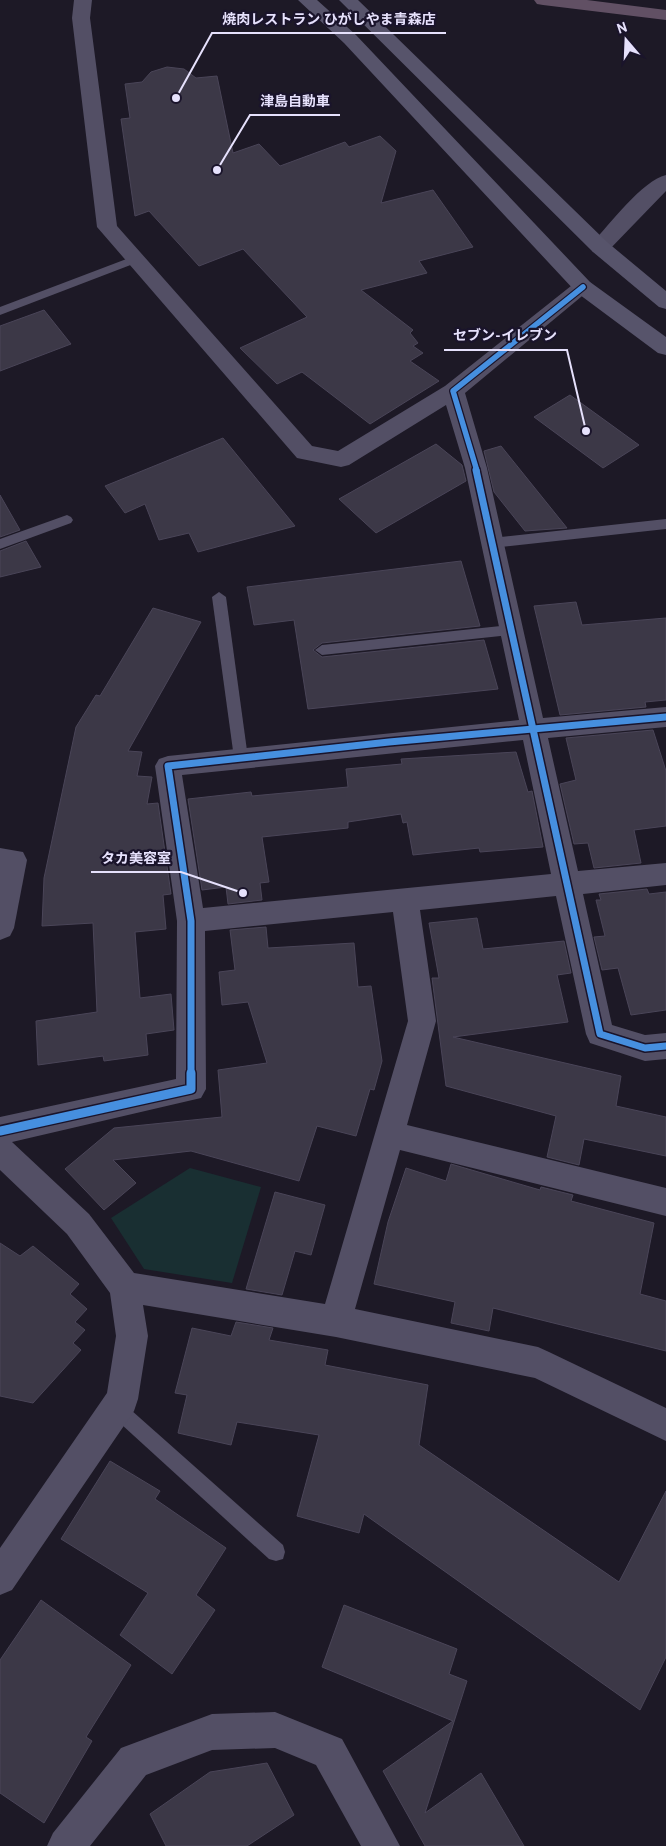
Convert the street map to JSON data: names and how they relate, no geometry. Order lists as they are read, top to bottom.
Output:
{
  "places": [
    "焼肉レストラン ひがしやま青森店",
    "津島自動車",
    "セブン-イレブン",
    "タカ美容室"
  ],
  "north": "top"
}
